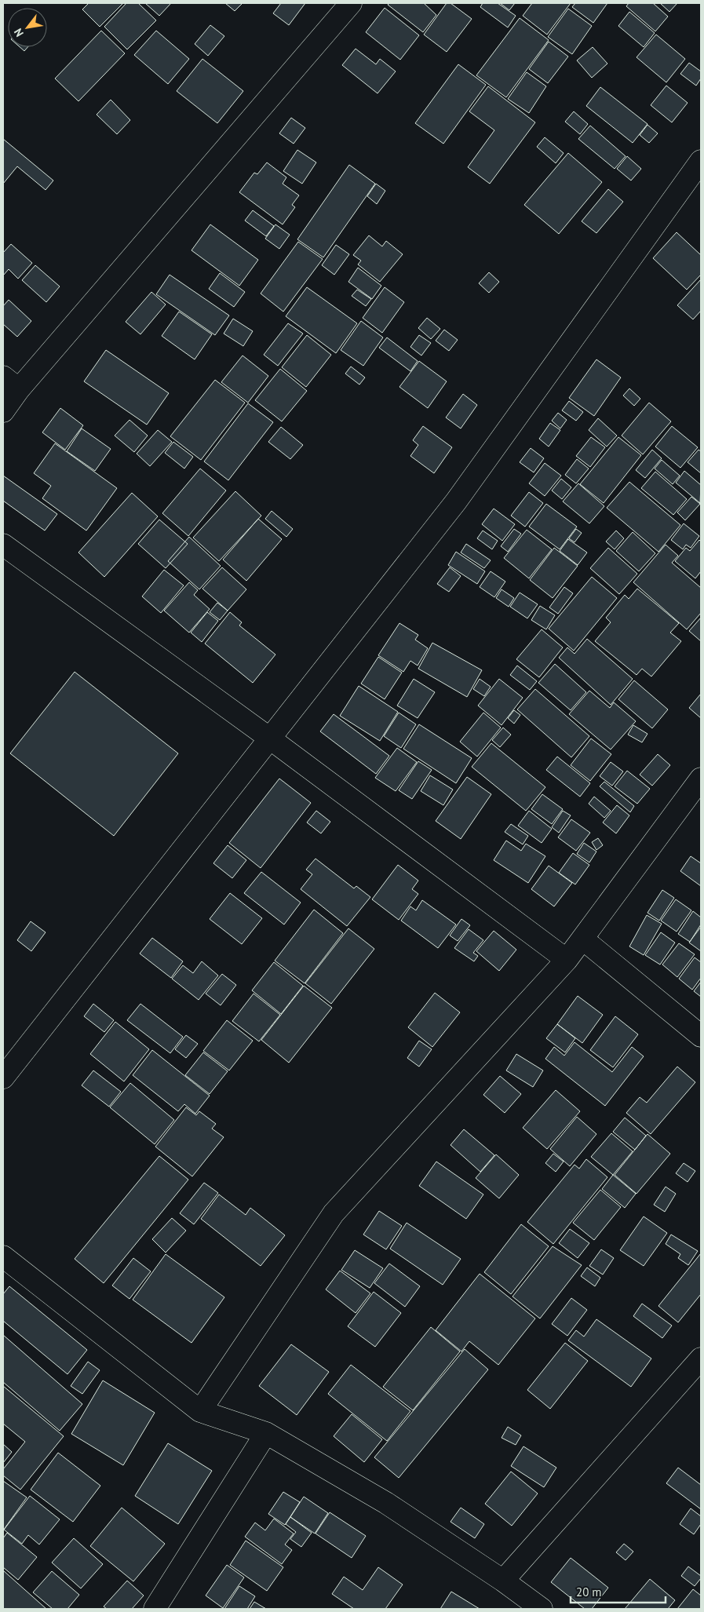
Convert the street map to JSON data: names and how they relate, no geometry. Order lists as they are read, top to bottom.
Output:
{
  "scale_bar": "20 m",
  "north": "bottom left"
}
